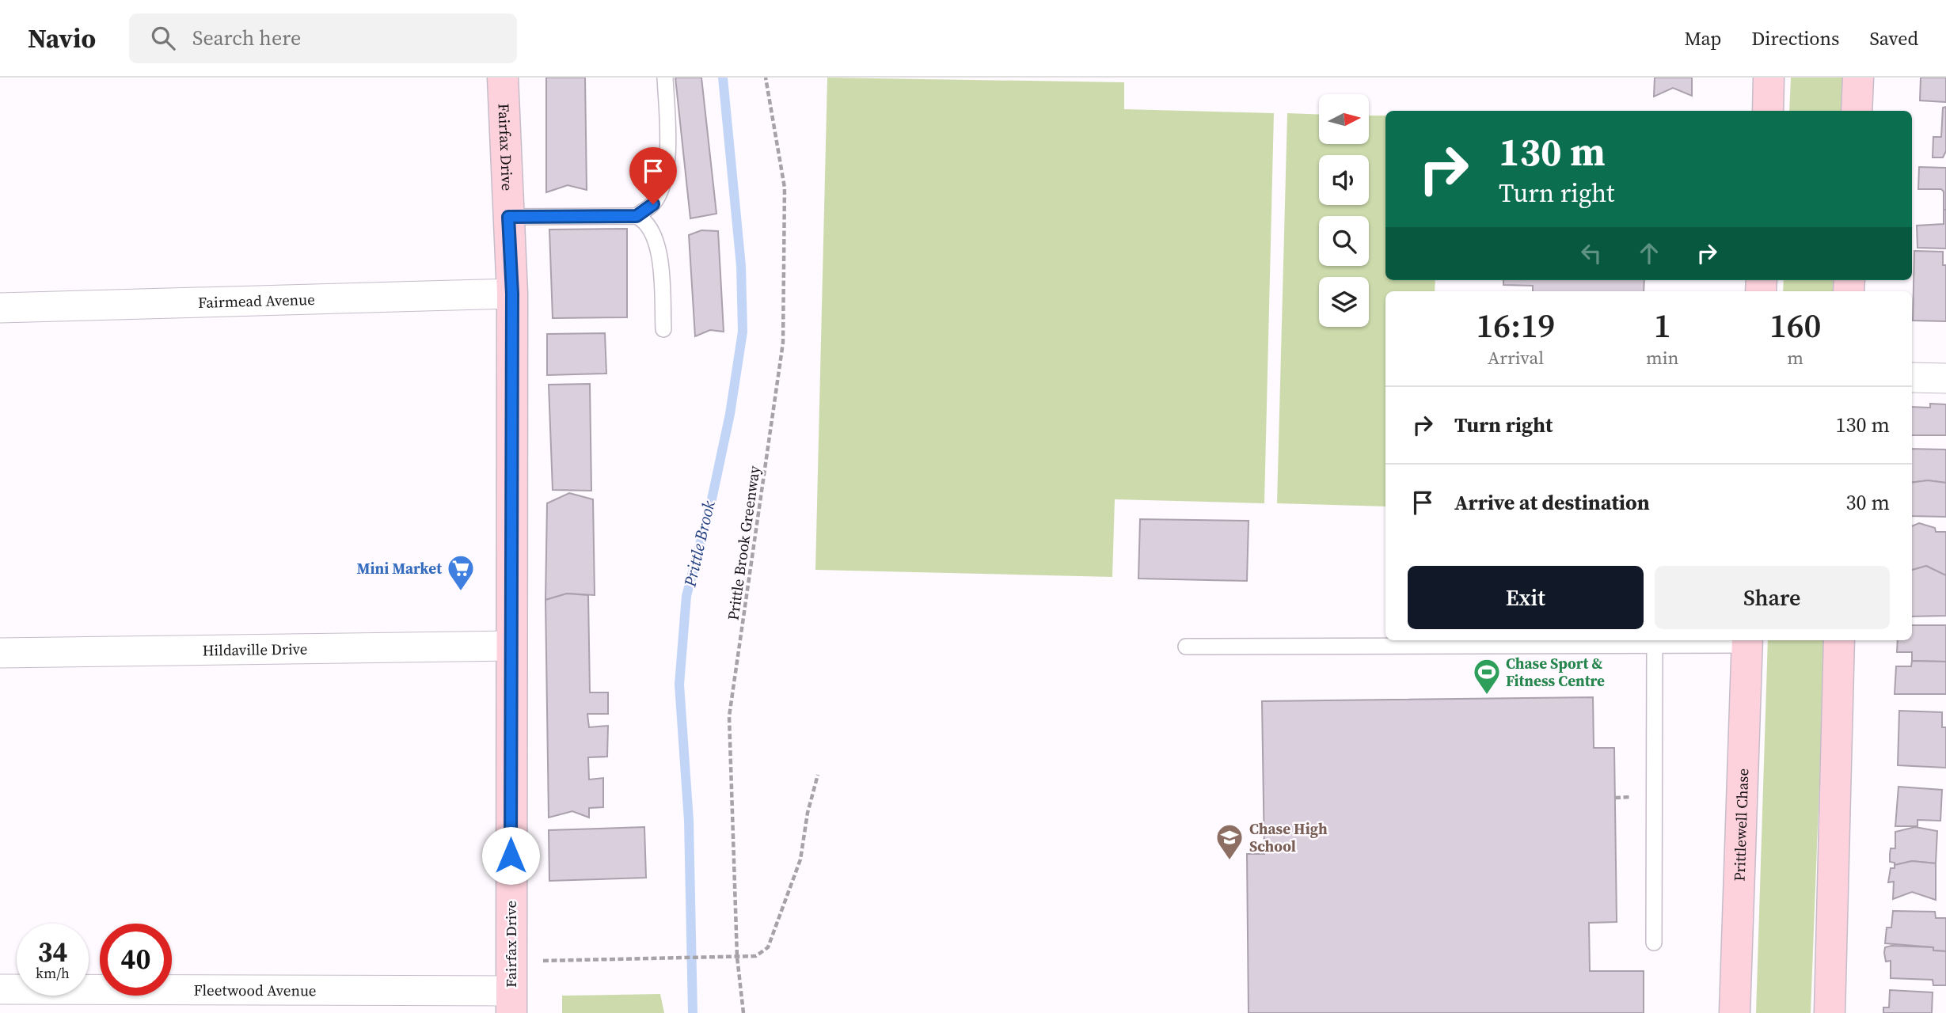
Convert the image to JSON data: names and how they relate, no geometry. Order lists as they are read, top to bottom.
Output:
{
  "streets": {
    "street": [
      "Fairfax Drive",
      "Fairmead Avenue",
      "Hildaville Drive",
      "Prittlewell Chase",
      "Fleetwood Avenue"
    ],
    "path": ["Prittle Brook Greenway"]
  },
  "crossings": [
    ["Fairfax Drive", "Fairmead Avenue"],
    ["Fairfax Drive", "Hildaville Drive"],
    ["Fairfax Drive", "Fleetwood Avenue"]
  ],
  "water": ["Prittle Brook"],
  "places": {
    "supermarket": ["Mini Market"],
    "sports": ["Chase Sport & Fitness Centre"],
    "school or university": ["Chase High School"]
  },
  "north": "right",
  "page": {
    "header": "Navio",
    "search": "Search here",
    "nav": ["Map", "Directions", "Saved"],
    "turn": ["130 m", "Turn right"],
    "eta": [
      "16:19",
      "Arrival",
      "1",
      "min",
      "160",
      "m"
    ],
    "list": [
      {
        "name": "Turn right",
        "value": "130 m"
      },
      {
        "name": "Arrive at destination",
        "value": "30 m"
      }
    ],
    "buttons": ["Exit", "Share"],
    "speed": "34 km/h",
    "limit": "40"
  }
}
